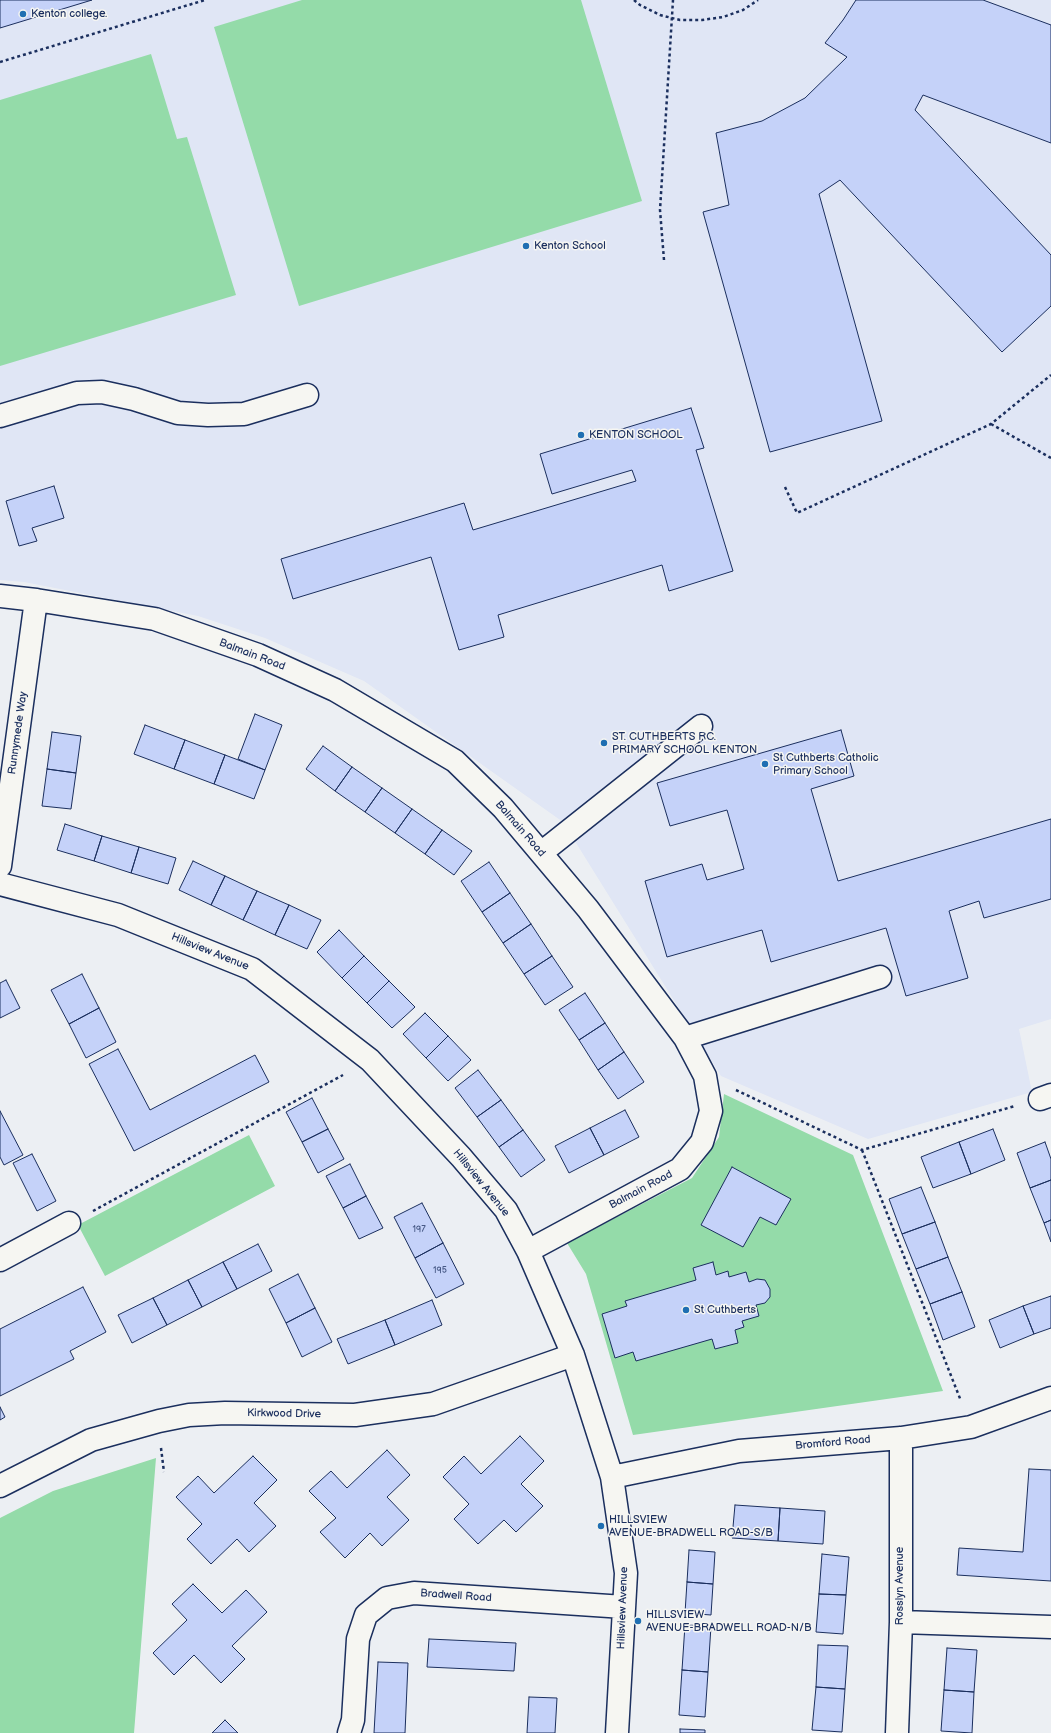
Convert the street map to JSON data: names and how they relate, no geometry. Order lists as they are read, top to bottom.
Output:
{
  "streets": {
    "street": [
      "Balmain Road",
      "Runnymede Way",
      "Hillsview Avenue",
      "Kirkwood Drive",
      "Bromford Road",
      "Rosslyn Avenue",
      "Bradwell Road"
    ]
  },
  "crossings": [
    ["Balmain Road", "Runnymede Way"],
    ["Balmain Road", "Hillsview Avenue"],
    ["Hillsview Avenue", "Kirkwood Drive"],
    ["Hillsview Avenue", "Bromford Road"],
    ["Hillsview Avenue", "Bradwell Road"],
    ["Bromford Road", "Rosslyn Avenue"]
  ],
  "places": [
    "Kenton college.",
    "Kenton School",
    "KENTON SCHOOL",
    "ST. CUTHBERTS RC. PRIMARY SCHOOL KENTON",
    "St Cuthberts Catholic Primary School",
    "St Cuthberts",
    "HILLSVIEW AVENUE-BRADWELL ROAD-S/B",
    "HILLSVIEW AVENUE-BRADWELL ROAD-N/B"
  ],
  "house_numbers": ["197", "195"]
}
